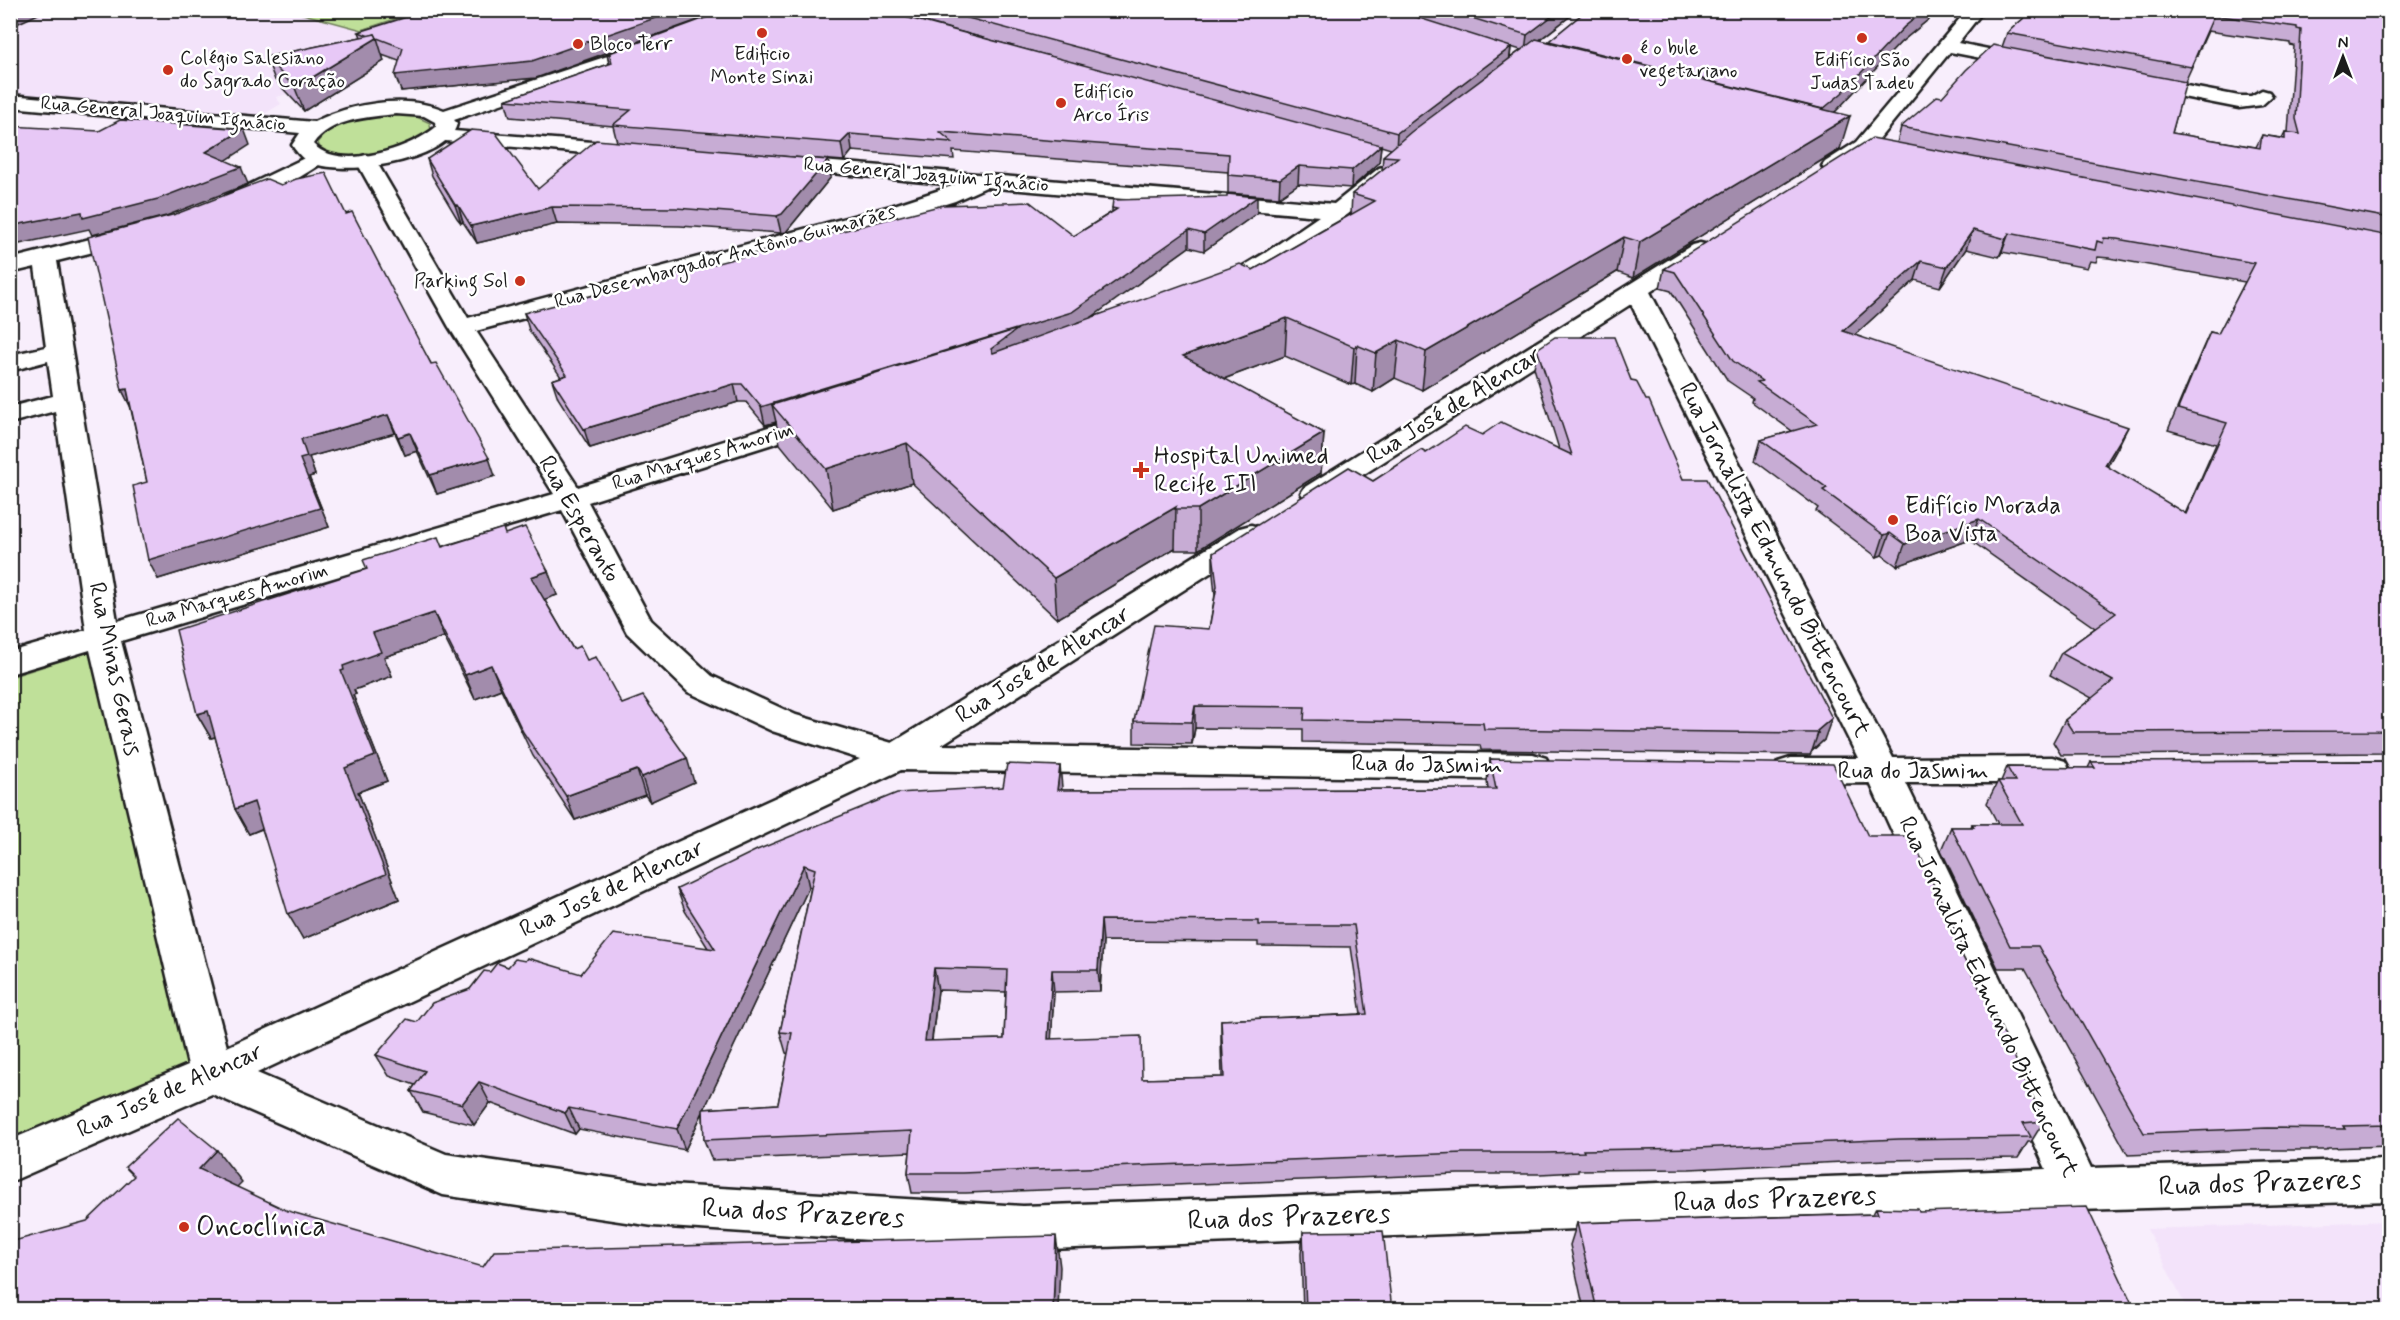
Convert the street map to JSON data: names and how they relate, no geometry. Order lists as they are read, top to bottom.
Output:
{
  "streets": {
    "street": [
      "Rua General Joaquim Ignácio",
      "Rua Desembargador Antônio Guimarães",
      "Rua José de Alencar",
      "Rua Marques Amorim",
      "Rua Esperanto",
      "Rua Jornalista Edmundo Bittencourt",
      "Rua Minas Gerais",
      "Rua do Jasmim",
      "Rua dos Prazeres"
    ]
  },
  "crossings": [
    ["Rua General Joaquim Ignácio", "Rua Desembargador Antônio Guimarães"],
    ["Rua Desembargador Antônio Guimarães", "Rua Esperanto"],
    ["Rua José de Alencar", "Rua Esperanto"],
    ["Rua José de Alencar", "Rua Jornalista Edmundo Bittencourt"],
    ["Rua José de Alencar", "Rua Minas Gerais"],
    ["Rua José de Alencar", "Rua do Jasmim"],
    ["Rua José de Alencar", "Rua dos Prazeres"],
    ["Rua Marques Amorim", "Rua Esperanto"],
    ["Rua Marques Amorim", "Rua Minas Gerais"],
    ["Rua Esperanto", "Rua do Jasmim"],
    ["Rua Jornalista Edmundo Bittencourt", "Rua do Jasmim"],
    ["Rua Jornalista Edmundo Bittencourt", "Rua dos Prazeres"],
    ["Rua Minas Gerais", "Rua dos Prazeres"]
  ],
  "places": {
    "other": [
      "Edificio Monte Sinai",
      "Edifício São Judas Tadeu",
      "Bloco Terr",
      "é o bule vegetariano",
      "Colégio Salesiano do Sagrado Coração",
      "Edifício Arco Íris",
      "Parking Sol",
      "Edifício Morada Boa Vista",
      "Oncoclínica"
    ],
    "health": ["Hospital Unimed Recife III"]
  },
  "north": "top"
}
